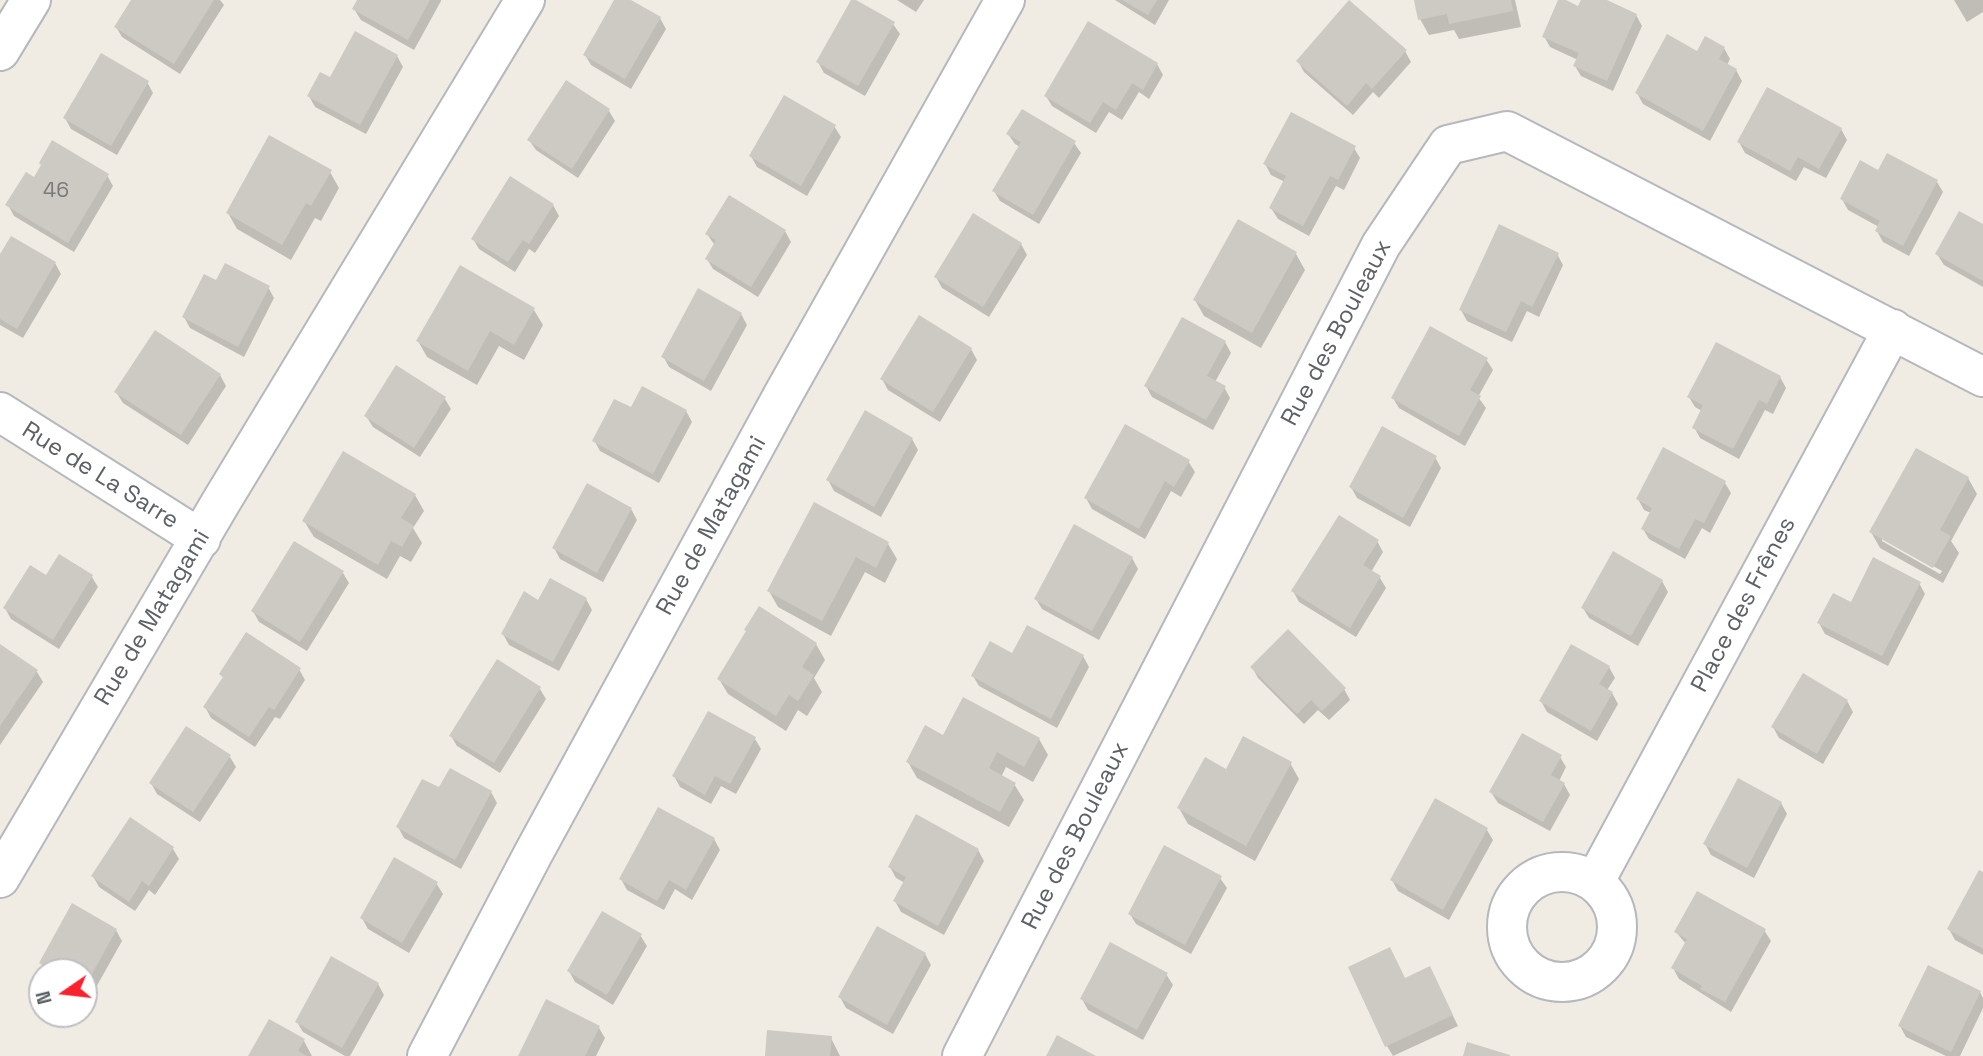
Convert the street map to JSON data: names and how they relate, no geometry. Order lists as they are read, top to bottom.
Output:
{
  "streets": {
    "street": [
      "Rue des Bouleaux",
      "Rue de La Sarre",
      "Rue de Matagami",
      "Place des Frênes"
    ]
  },
  "crossings": [
    ["Rue des Bouleaux", "Place des Frênes"],
    ["Rue de La Sarre", "Rue de Matagami"]
  ],
  "house_numbers": ["46"],
  "north": "left"
}
